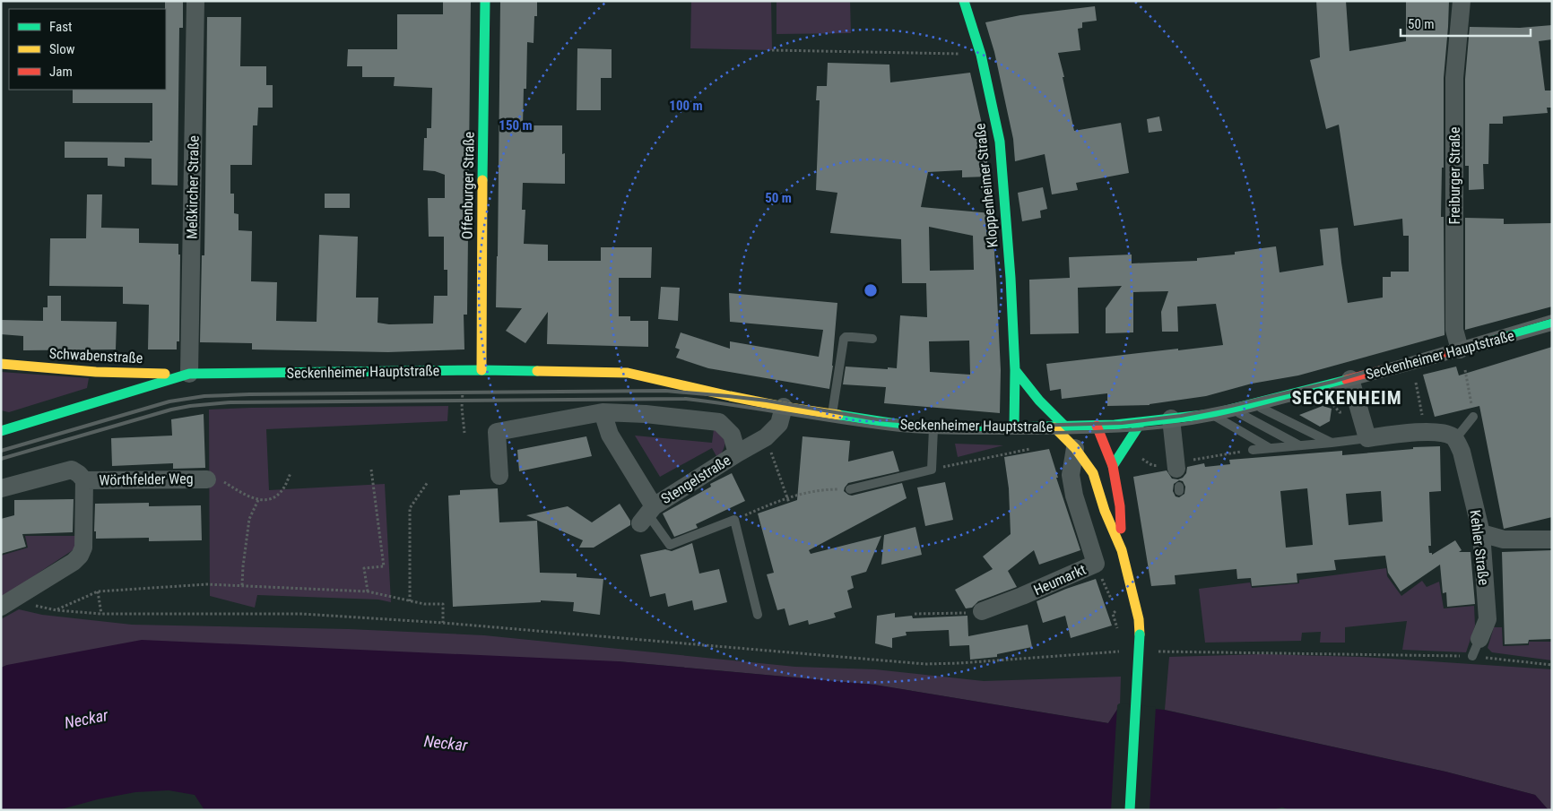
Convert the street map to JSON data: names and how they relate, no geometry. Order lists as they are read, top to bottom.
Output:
{
  "streets": {
    "main road": [
      "Offenburger Straße",
      "Kloppenheimer Straße",
      "Seckenheimer Hauptstraße",
      "Schwabenstraße"
    ],
    "street": [
      "Freiburger Straße",
      "Meßkircher Straße",
      "Wörthfelder Weg",
      "Stengelstraße",
      "Kehler Straße",
      "Heumarkt"
    ]
  },
  "crossings": [
    ["Freiburger Straße", "Seckenheimer Hauptstraße"],
    ["Offenburger Straße", "Seckenheimer Hauptstraße"],
    ["Kloppenheimer Straße", "Seckenheimer Hauptstraße"],
    ["Meßkircher Straße", "Seckenheimer Hauptstraße"],
    ["Meßkircher Straße", "Schwabenstraße"],
    ["Seckenheimer Hauptstraße", "Schwabenstraße"],
    ["Seckenheimer Hauptstraße", "Stengelstraße"]
  ],
  "districts": ["SECKENHEIM"],
  "water": ["Neckar"],
  "legend": ["Fast", "Slow", "Jam"],
  "scale_bar": "50 m",
  "rings": ["100 m", "150 m", "50 m"]
}
